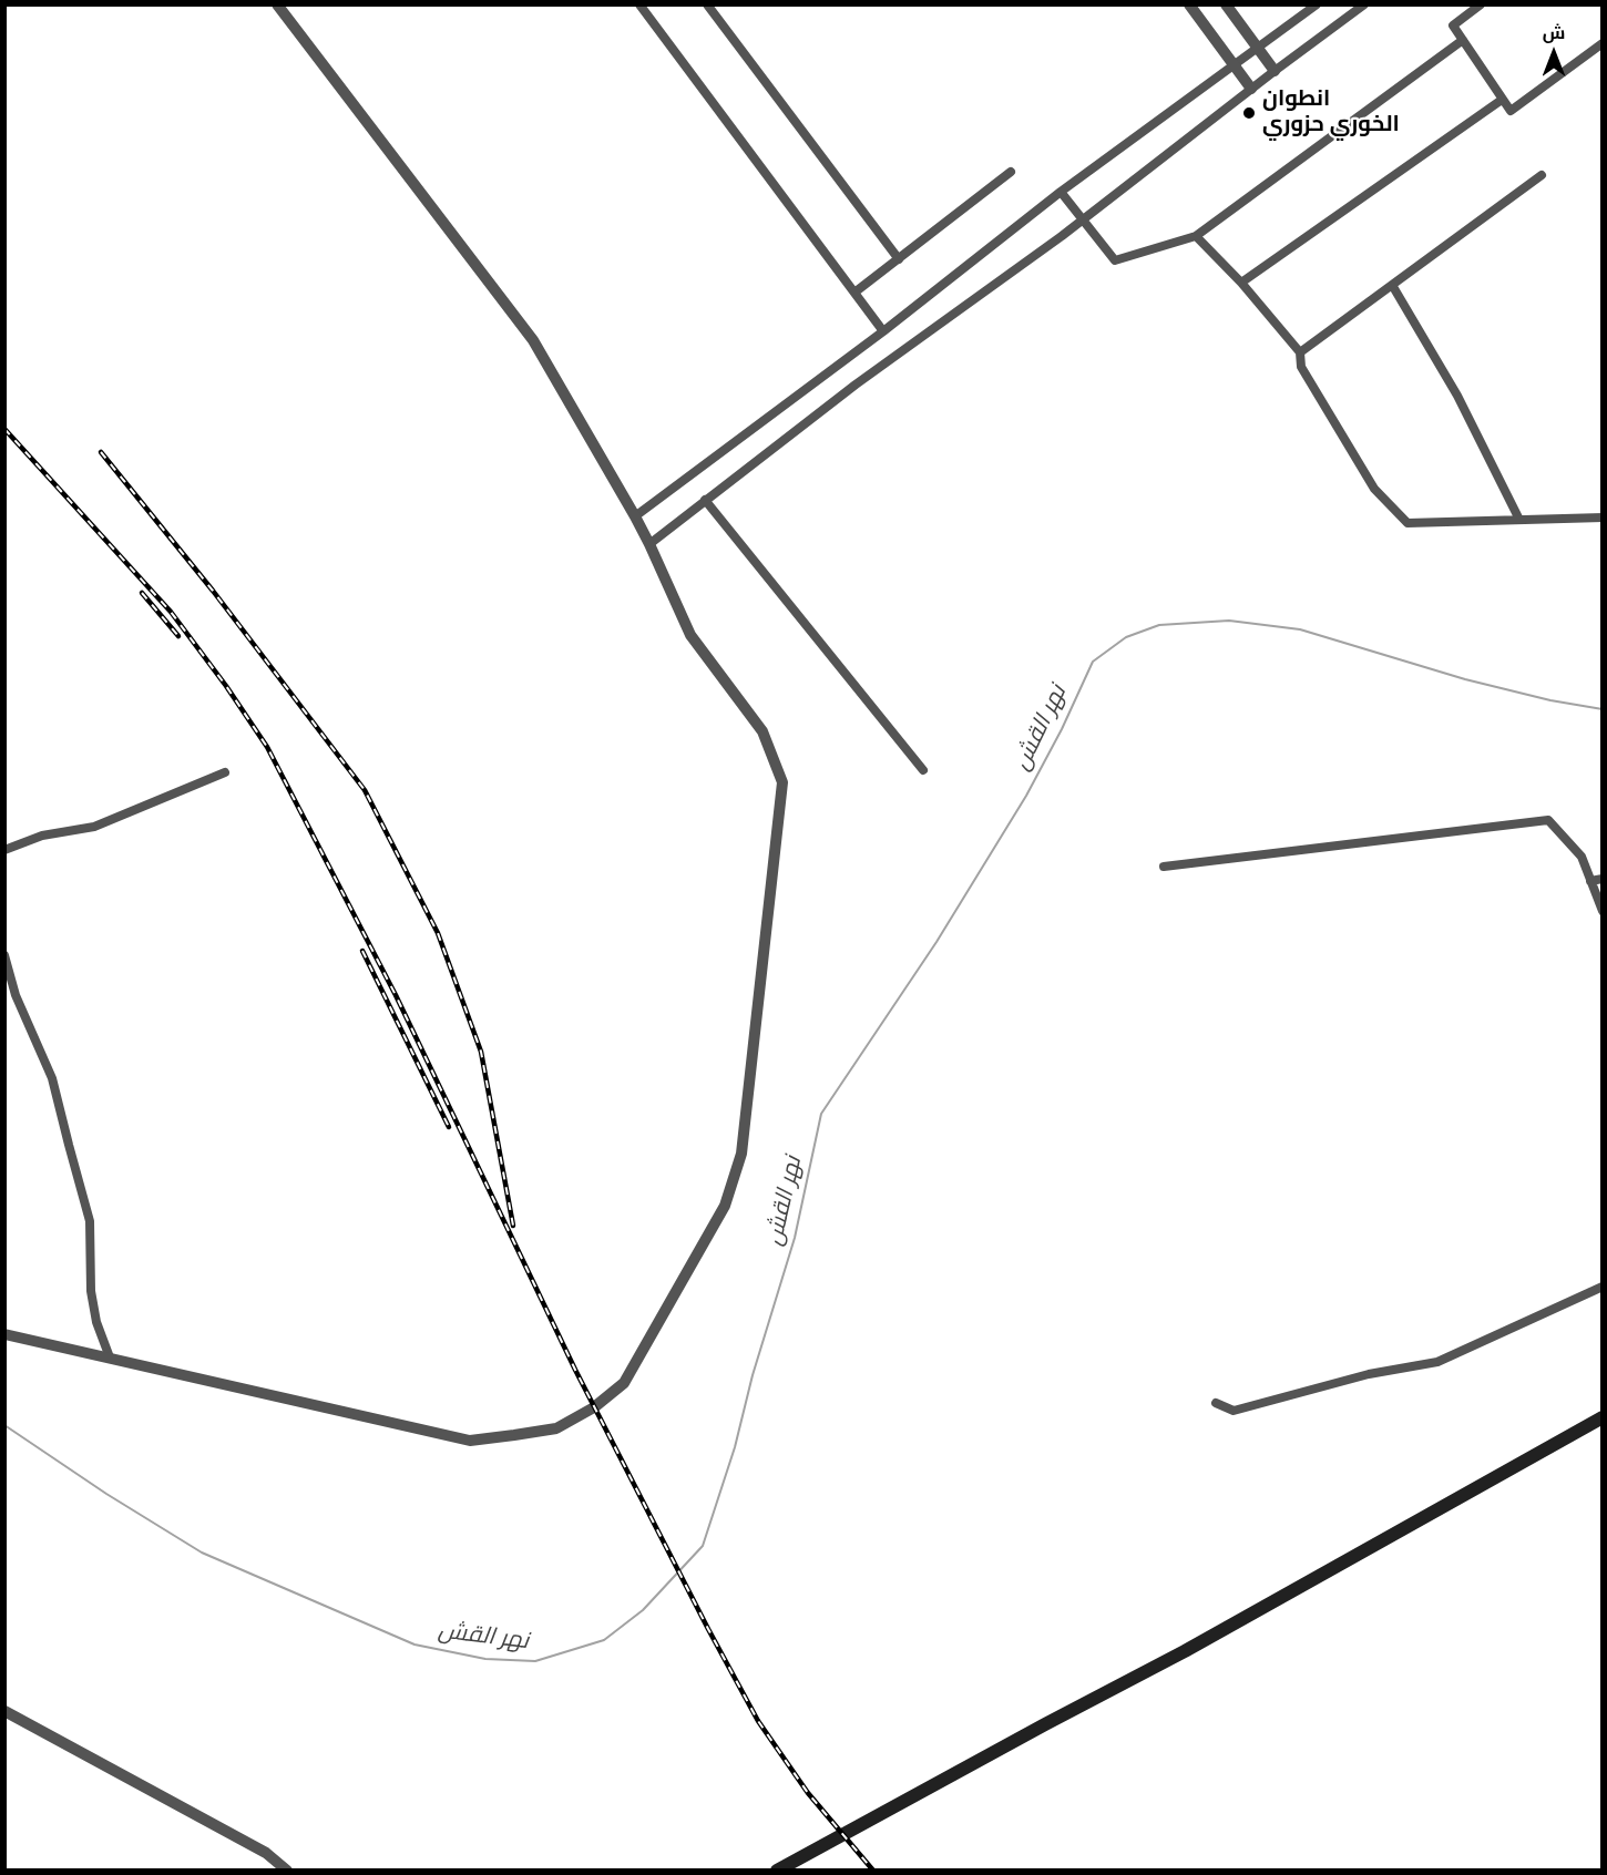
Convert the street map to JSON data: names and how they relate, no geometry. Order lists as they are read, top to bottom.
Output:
{
  "water": ["نهر القش"],
  "places": ["انطوان الخوري حزوري"],
  "north": "top"
}
